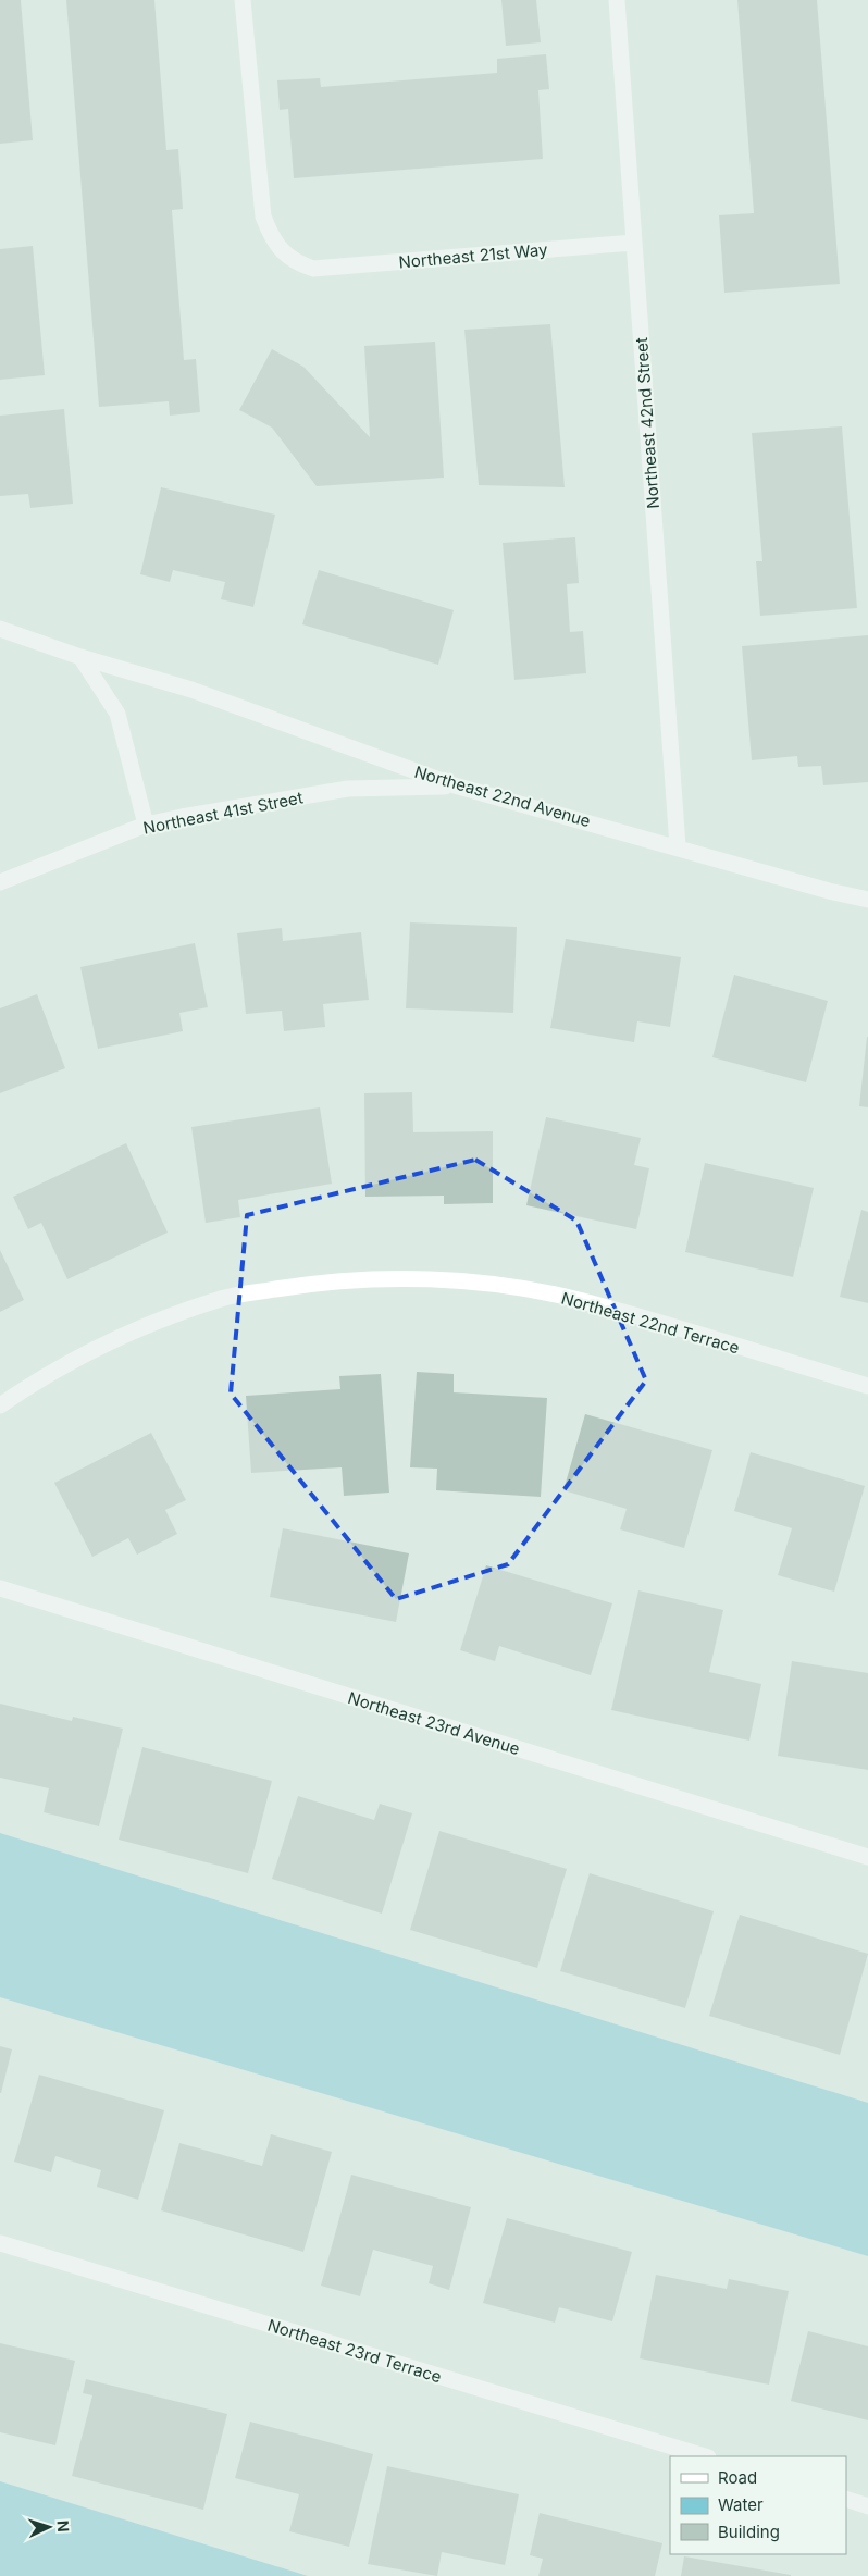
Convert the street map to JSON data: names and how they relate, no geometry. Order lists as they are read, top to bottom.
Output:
{
  "streets": {
    "street": [
      "Northeast 21st Way",
      "Northeast 42nd Street",
      "Northeast 22nd Avenue",
      "Northeast 41st Street",
      "Northeast 22nd Terrace",
      "Northeast 23rd Avenue",
      "Northeast 23rd Terrace"
    ]
  },
  "crossings": [
    ["Northeast 21st Way", "Northeast 42nd Street"],
    ["Northeast 42nd Street", "Northeast 22nd Avenue"],
    ["Northeast 22nd Avenue", "Northeast 41st Street"]
  ],
  "legend": ["Road", "Water", "Building"],
  "north": "right"
}
